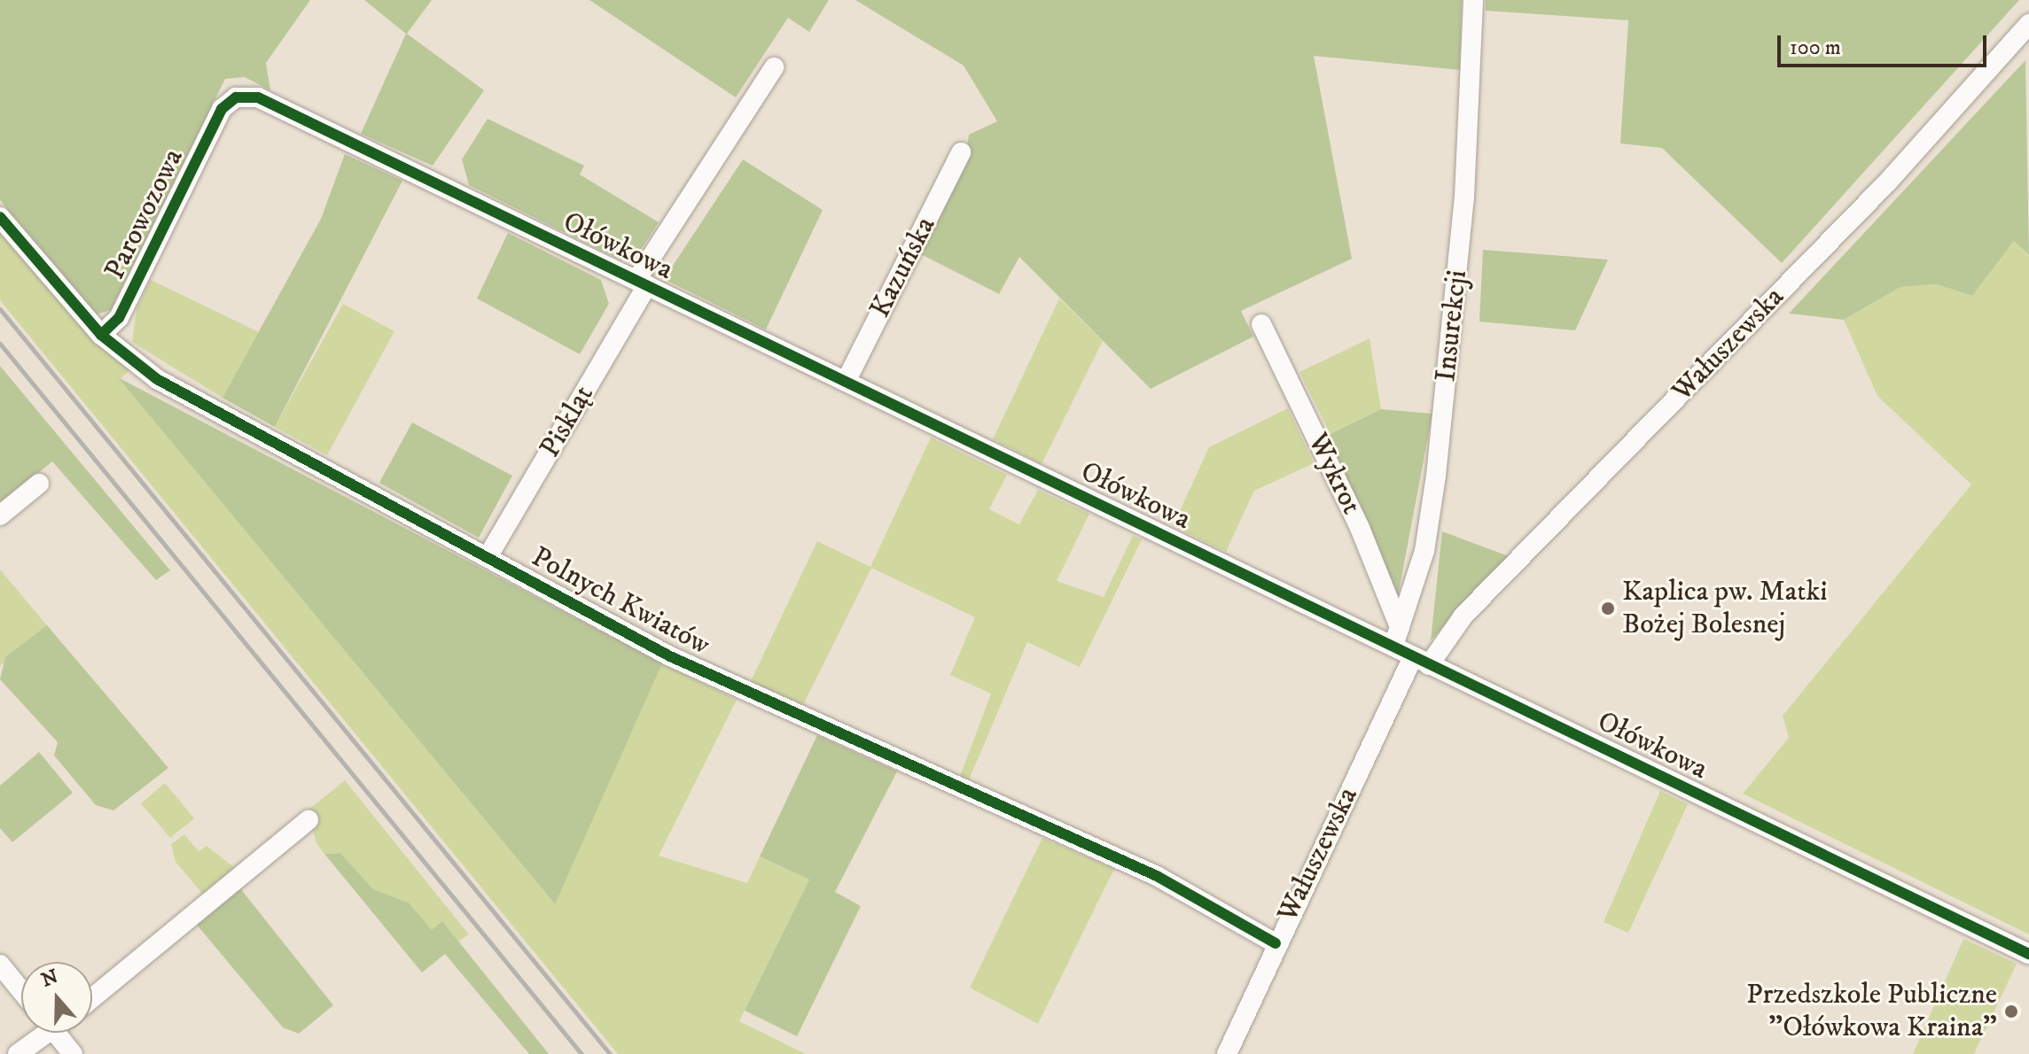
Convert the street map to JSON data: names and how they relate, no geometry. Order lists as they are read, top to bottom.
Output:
{
  "streets": {
    "street": [
      "Parowozowa",
      "Ołówkowa",
      "Kazuńska",
      "Insurekcji",
      "Wałuszewska",
      "Piskląt",
      "Wykrot",
      "Polnych Kwiatów"
    ]
  },
  "crossings": [
    ["Parowozowa", "Ołówkowa"],
    ["Parowozowa", "Polnych Kwiatów"],
    ["Ołówkowa", "Kazuńska"],
    ["Ołówkowa", "Insurekcji"],
    ["Ołówkowa", "Wałuszewska"],
    ["Ołówkowa", "Piskląt"],
    ["Ołówkowa", "Wykrot"],
    ["Insurekcji", "Wykrot"],
    ["Wałuszewska", "Polnych Kwiatów"],
    ["Piskląt", "Polnych Kwiatów"]
  ],
  "places": ["Kaplica pw. Matki Bożej Bolesnej", "Przedszkole Publiczne \"Ołówkowa Kraina\""],
  "scale_bar": "100 m",
  "north": "top"
}
